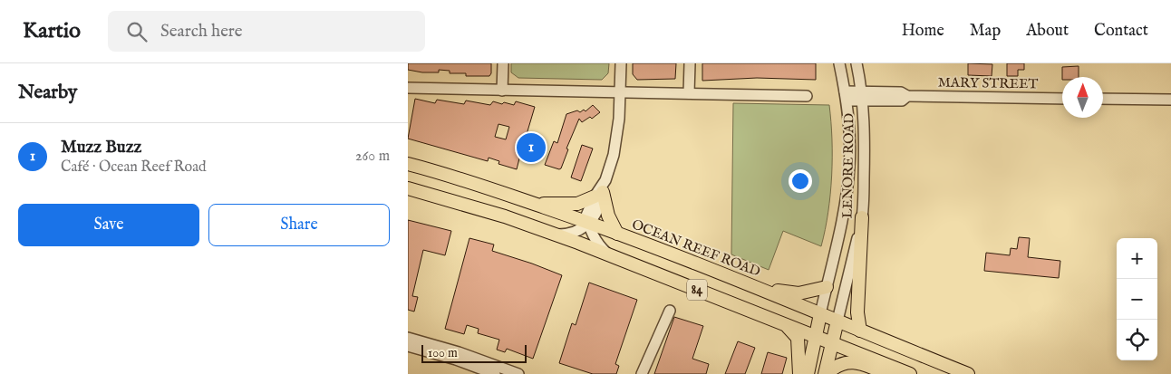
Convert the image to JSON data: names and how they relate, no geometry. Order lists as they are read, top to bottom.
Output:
{
  "streets": {
    "main road": ["OCEAN REEF ROAD", "84"],
    "street": ["MARY STREET", "LENORE ROAD"]
  },
  "crossings": [
    ["MARY STREET", "LENORE ROAD"],
    ["LENORE ROAD", "OCEAN REEF ROAD"]
  ],
  "scale_bar": "100 m",
  "north": "top",
  "page": {
    "header": "Kartio",
    "search": "Search here",
    "nav": [
      "Home",
      "Map",
      "About",
      "Contact"
    ],
    "heading": "Nearby",
    "list": [
      {
        "mark": "1",
        "name": "Muzz Buzz",
        "note": "Café · Ocean Reef Road",
        "value": "260 m"
      }
    ],
    "pins": "1",
    "buttons": ["Save", "Share"],
    "map_buttons": ["+", "−"],
    "scale": "100 m"
  }
}
